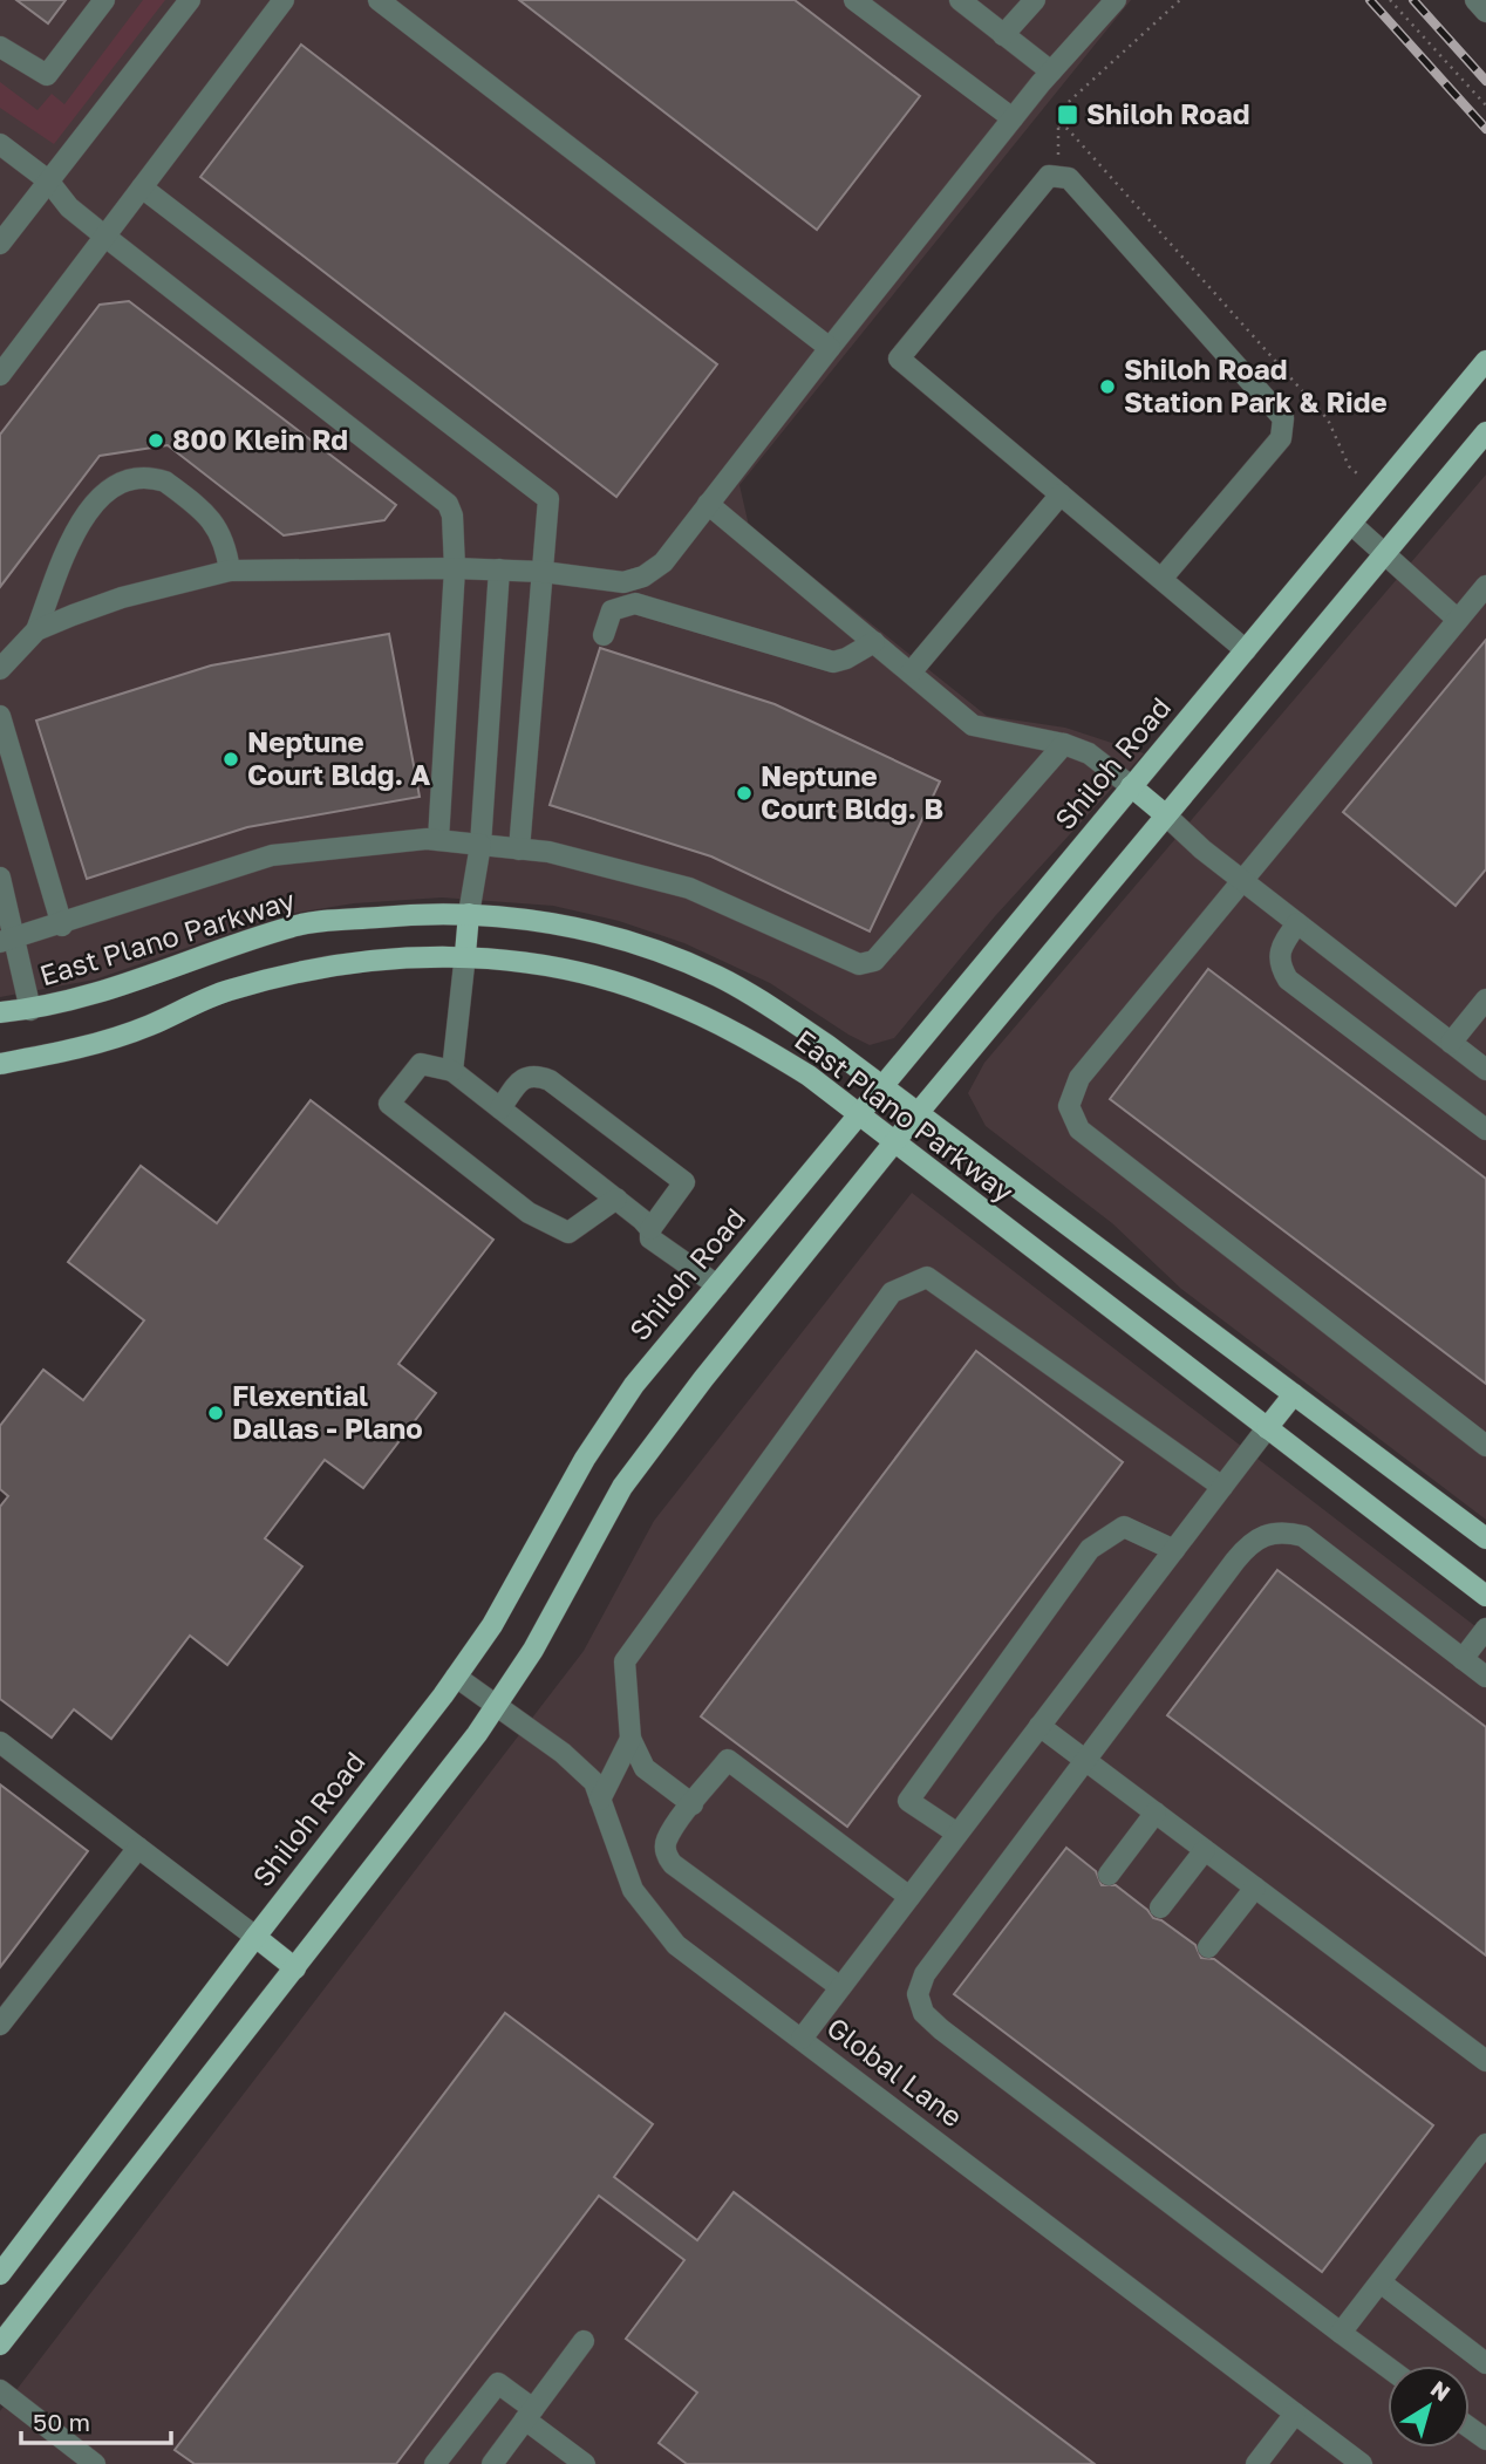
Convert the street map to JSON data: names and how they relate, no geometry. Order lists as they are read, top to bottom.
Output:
{
  "streets": {
    "main road": ["Shiloh Road", "East Plano Parkway"],
    "street": ["Global Lane"]
  },
  "crossings": [
    ["Shiloh Road", "East Plano Parkway"],
    ["Shiloh Road", "Global Lane"]
  ],
  "places": {
    "transit": ["Shiloh Road"],
    "other": [
      "Shiloh Road Station Park & Ride",
      "800 Klein Rd",
      "Neptune Court Bldg. A",
      "Neptune Court Bldg. B",
      "Flexential Dallas - Plano"
    ]
  },
  "scale_bar": "50 m",
  "north": "top right"
}
